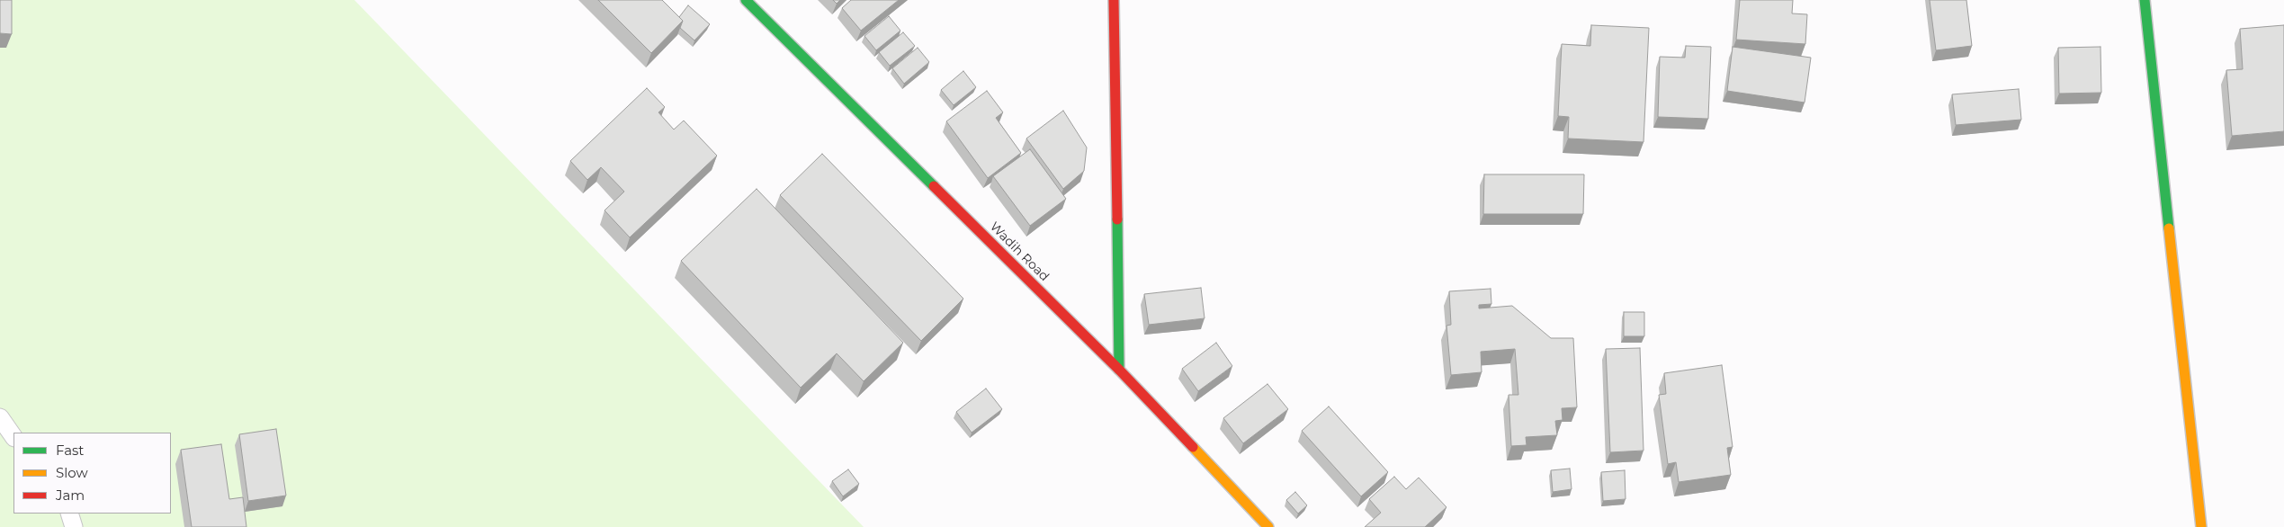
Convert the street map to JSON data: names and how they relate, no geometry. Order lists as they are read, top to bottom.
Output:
{
  "streets": {
    "street": ["Wadih Road"]
  },
  "legend": ["Fast", "Slow", "Jam"]
}
